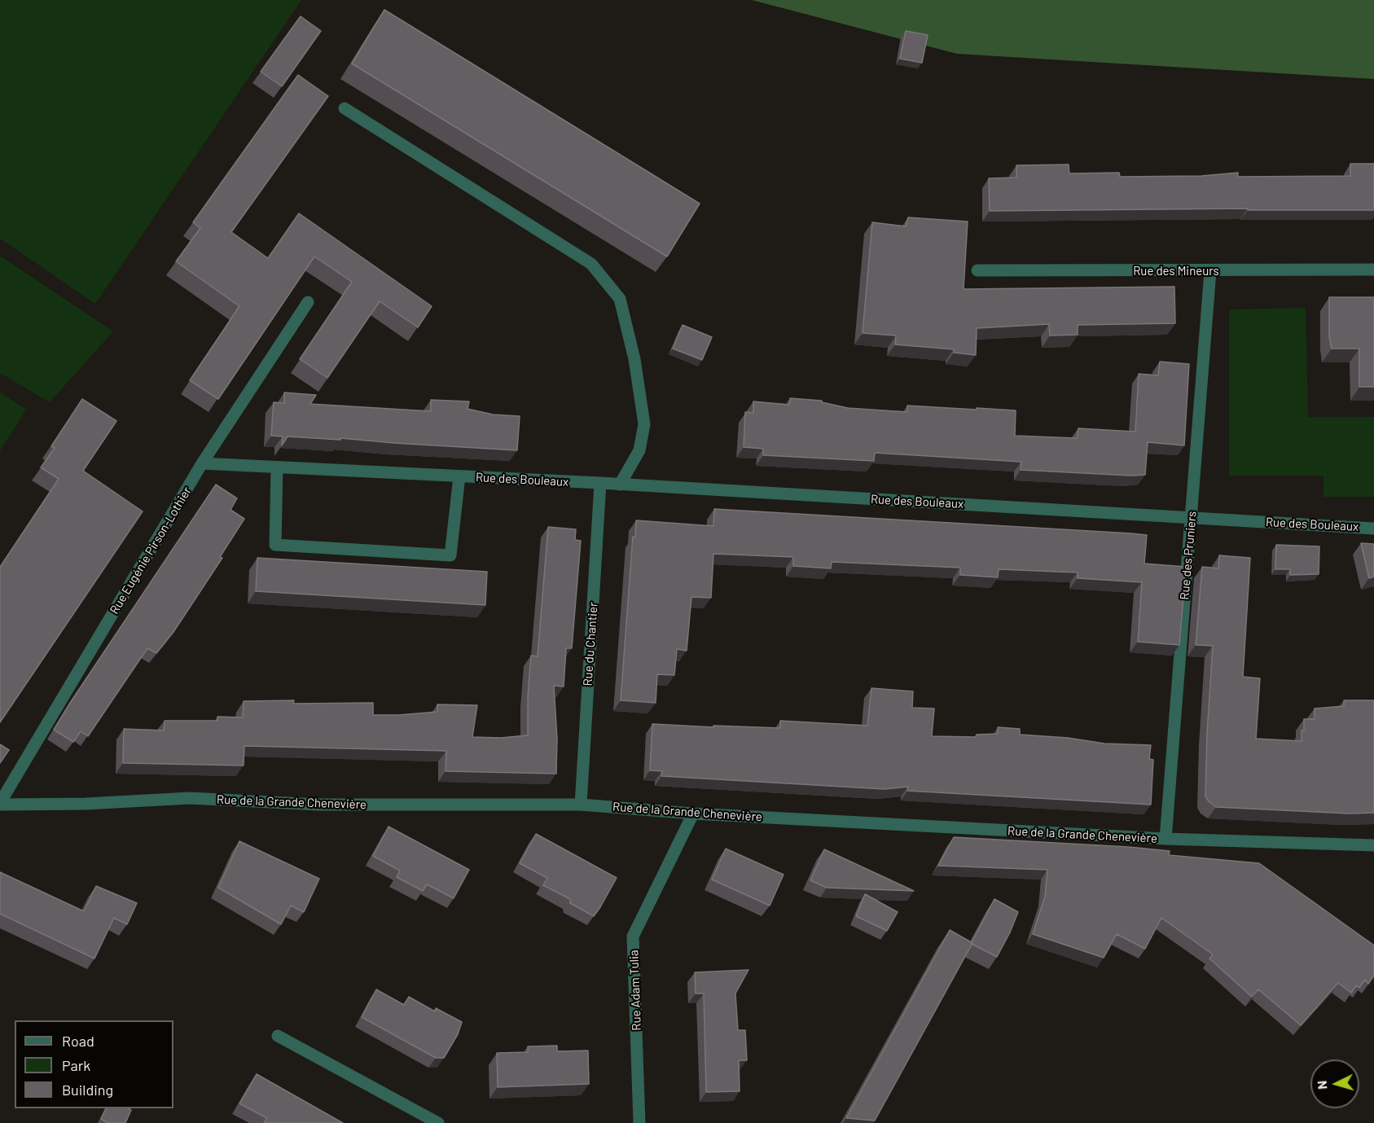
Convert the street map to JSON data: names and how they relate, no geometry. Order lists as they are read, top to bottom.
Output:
{
  "streets": {
    "street": [
      "Rue des Mineurs",
      "Rue des Bouleaux",
      "Rue Eugénie Pirson-Lothier",
      "Rue des Pruniers",
      "Rue du Chantier",
      "Rue de la Grande Chenevière",
      "Rue Adam Tulia"
    ]
  },
  "crossings": [
    ["Rue des Mineurs", "Rue des Pruniers"],
    ["Rue des Bouleaux", "Rue Eugénie Pirson-Lothier"],
    ["Rue des Bouleaux", "Rue des Pruniers"],
    ["Rue des Bouleaux", "Rue du Chantier"],
    ["Rue Eugénie Pirson-Lothier", "Rue de la Grande Chenevière"],
    ["Rue des Pruniers", "Rue de la Grande Chenevière"],
    ["Rue du Chantier", "Rue de la Grande Chenevière"],
    ["Rue de la Grande Chenevière", "Rue Adam Tulia"]
  ],
  "legend": ["Road", "Park", "Building"],
  "north": "left"
}
